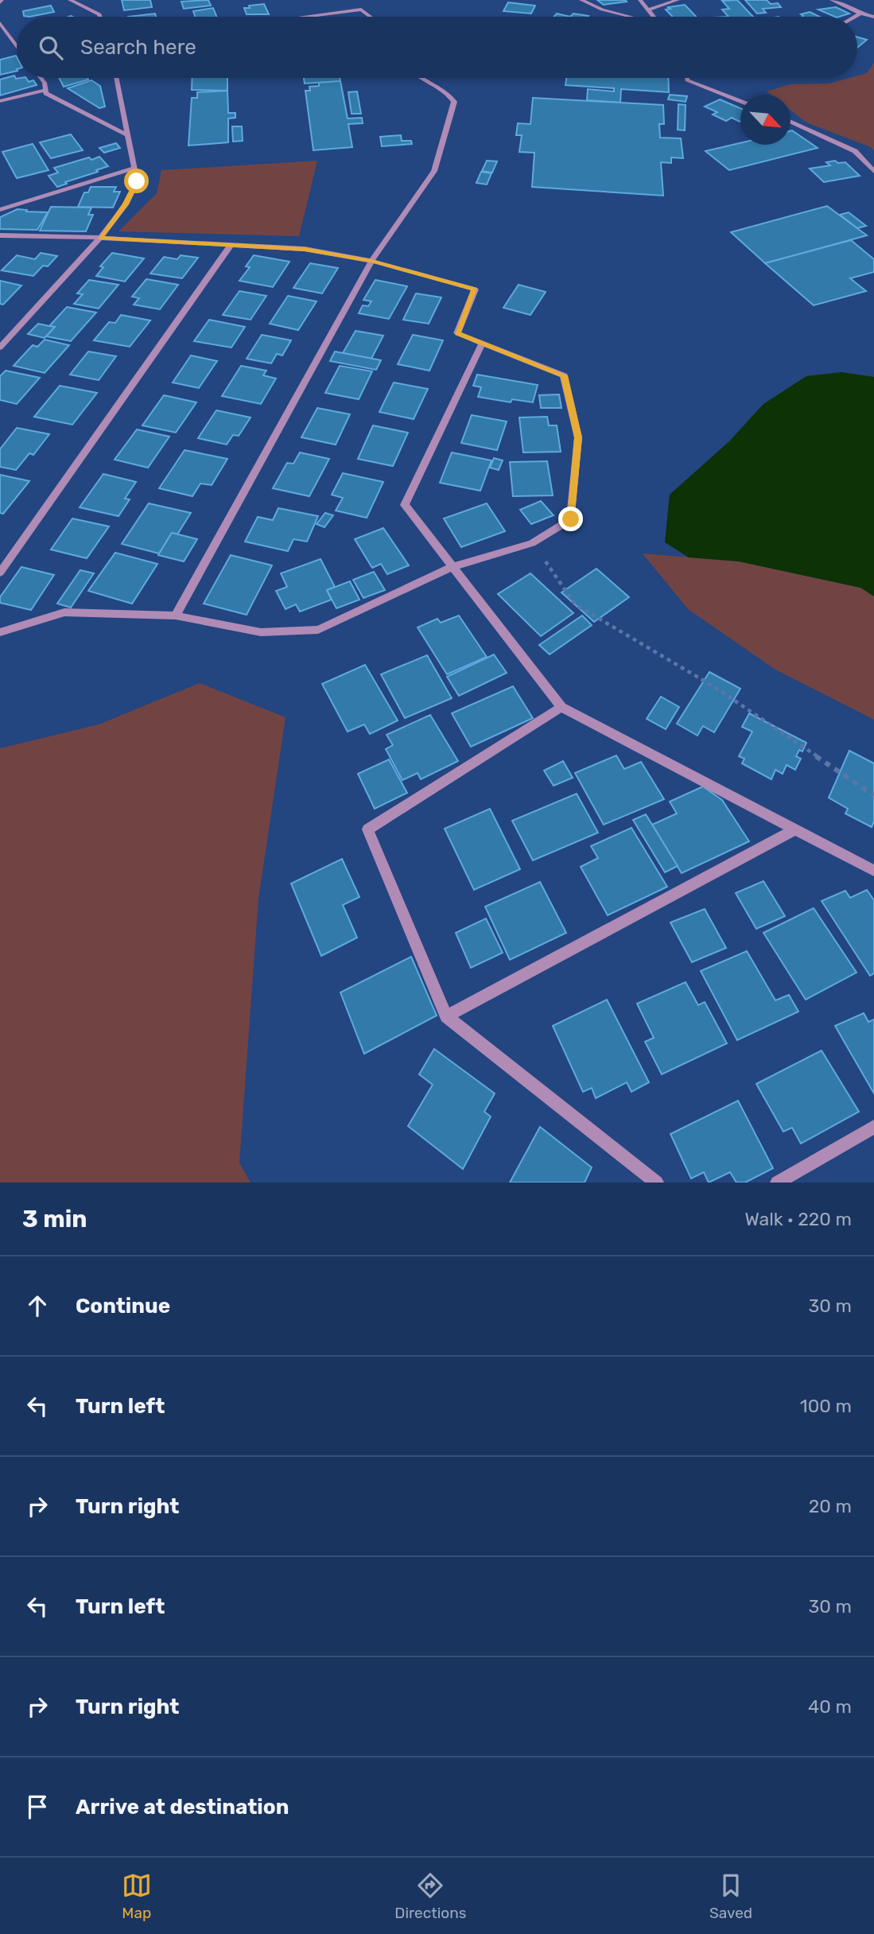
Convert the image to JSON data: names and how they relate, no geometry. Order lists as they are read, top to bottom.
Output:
{
  "north": "bottom right",
  "page": {
    "search": "Search here",
    "heading": ["3 min", "Walk · 220 m"],
    "list": [
      ["Continue", "30 m"],
      ["Turn left", "100 m"],
      ["Turn right", "20 m"],
      ["Turn left", "30 m"],
      ["Turn right", "40 m"],
      "Arrive at destination"
    ],
    "nav": ["Map", "Directions", "Saved"]
  }
}
